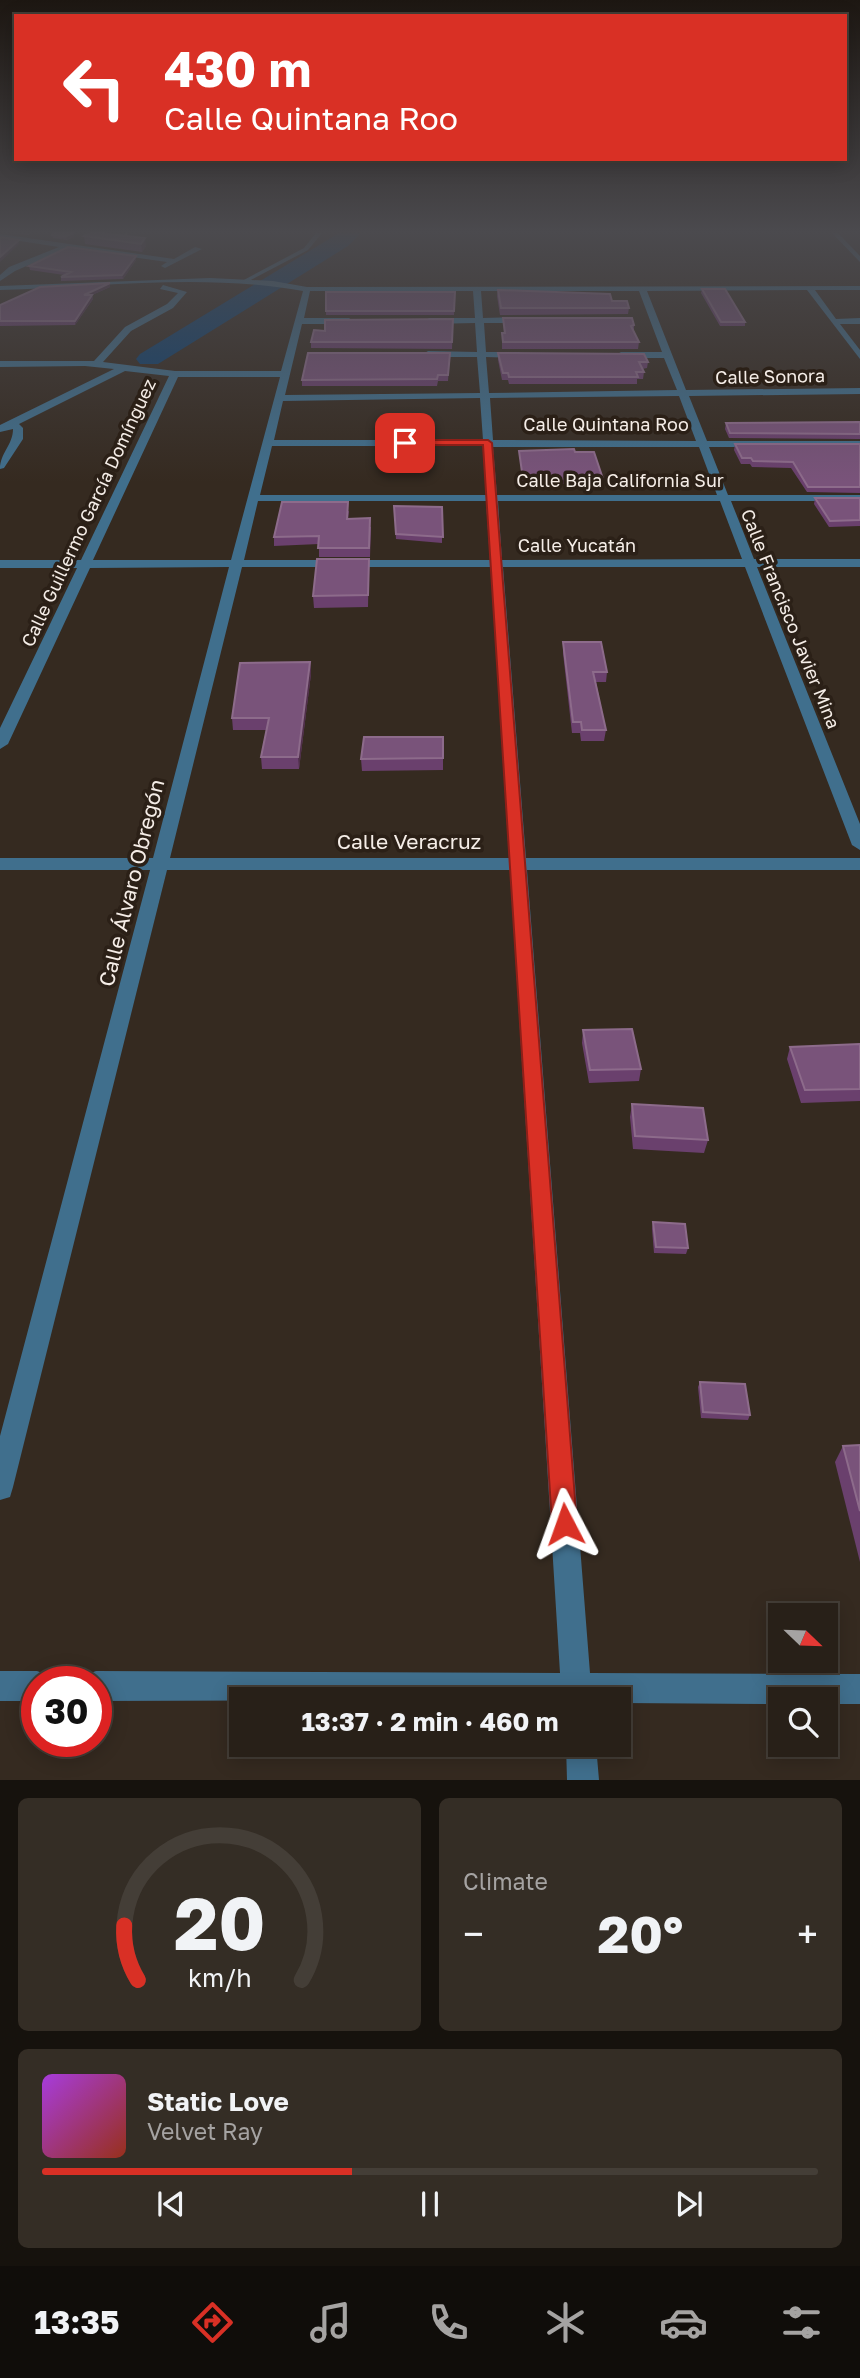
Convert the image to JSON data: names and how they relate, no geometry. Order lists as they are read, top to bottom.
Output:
{
  "streets": {
    "street": [
      "Calle Sonora",
      "Calle Quintana Roo",
      "Calle Baja California Sur",
      "Calle Guillermo García Domínguez",
      "Calle Yucatán",
      "Calle Francisco Javier Mina",
      "Calle Veracruz",
      "Calle Álvaro Obregón"
    ]
  },
  "crossings": [
    ["Calle Sonora", "Calle Francisco Javier Mina"],
    ["Calle Sonora", "Calle Álvaro Obregón"],
    ["Calle Quintana Roo", "Calle Francisco Javier Mina"],
    ["Calle Quintana Roo", "Calle Álvaro Obregón"],
    ["Calle Baja California Sur", "Calle Francisco Javier Mina"],
    ["Calle Baja California Sur", "Calle Álvaro Obregón"],
    ["Calle Guillermo García Domínguez", "Calle Yucatán"],
    ["Calle Yucatán", "Calle Francisco Javier Mina"],
    ["Calle Yucatán", "Calle Álvaro Obregón"],
    ["Calle Veracruz", "Calle Álvaro Obregón"]
  ],
  "north": "bottom right",
  "page": {
    "turn": ["430 m", "Calle Quintana Roo"],
    "limit": "30",
    "trip": "13:37 · 2 min · 460 m",
    "tile": "Climate",
    "heat": ["−", "20°", "+"],
    "song": ["Static Love", "Velvet Ray"],
    "tabs": "13:35",
    "gauge": ["20", "km/h"]
  }
}
